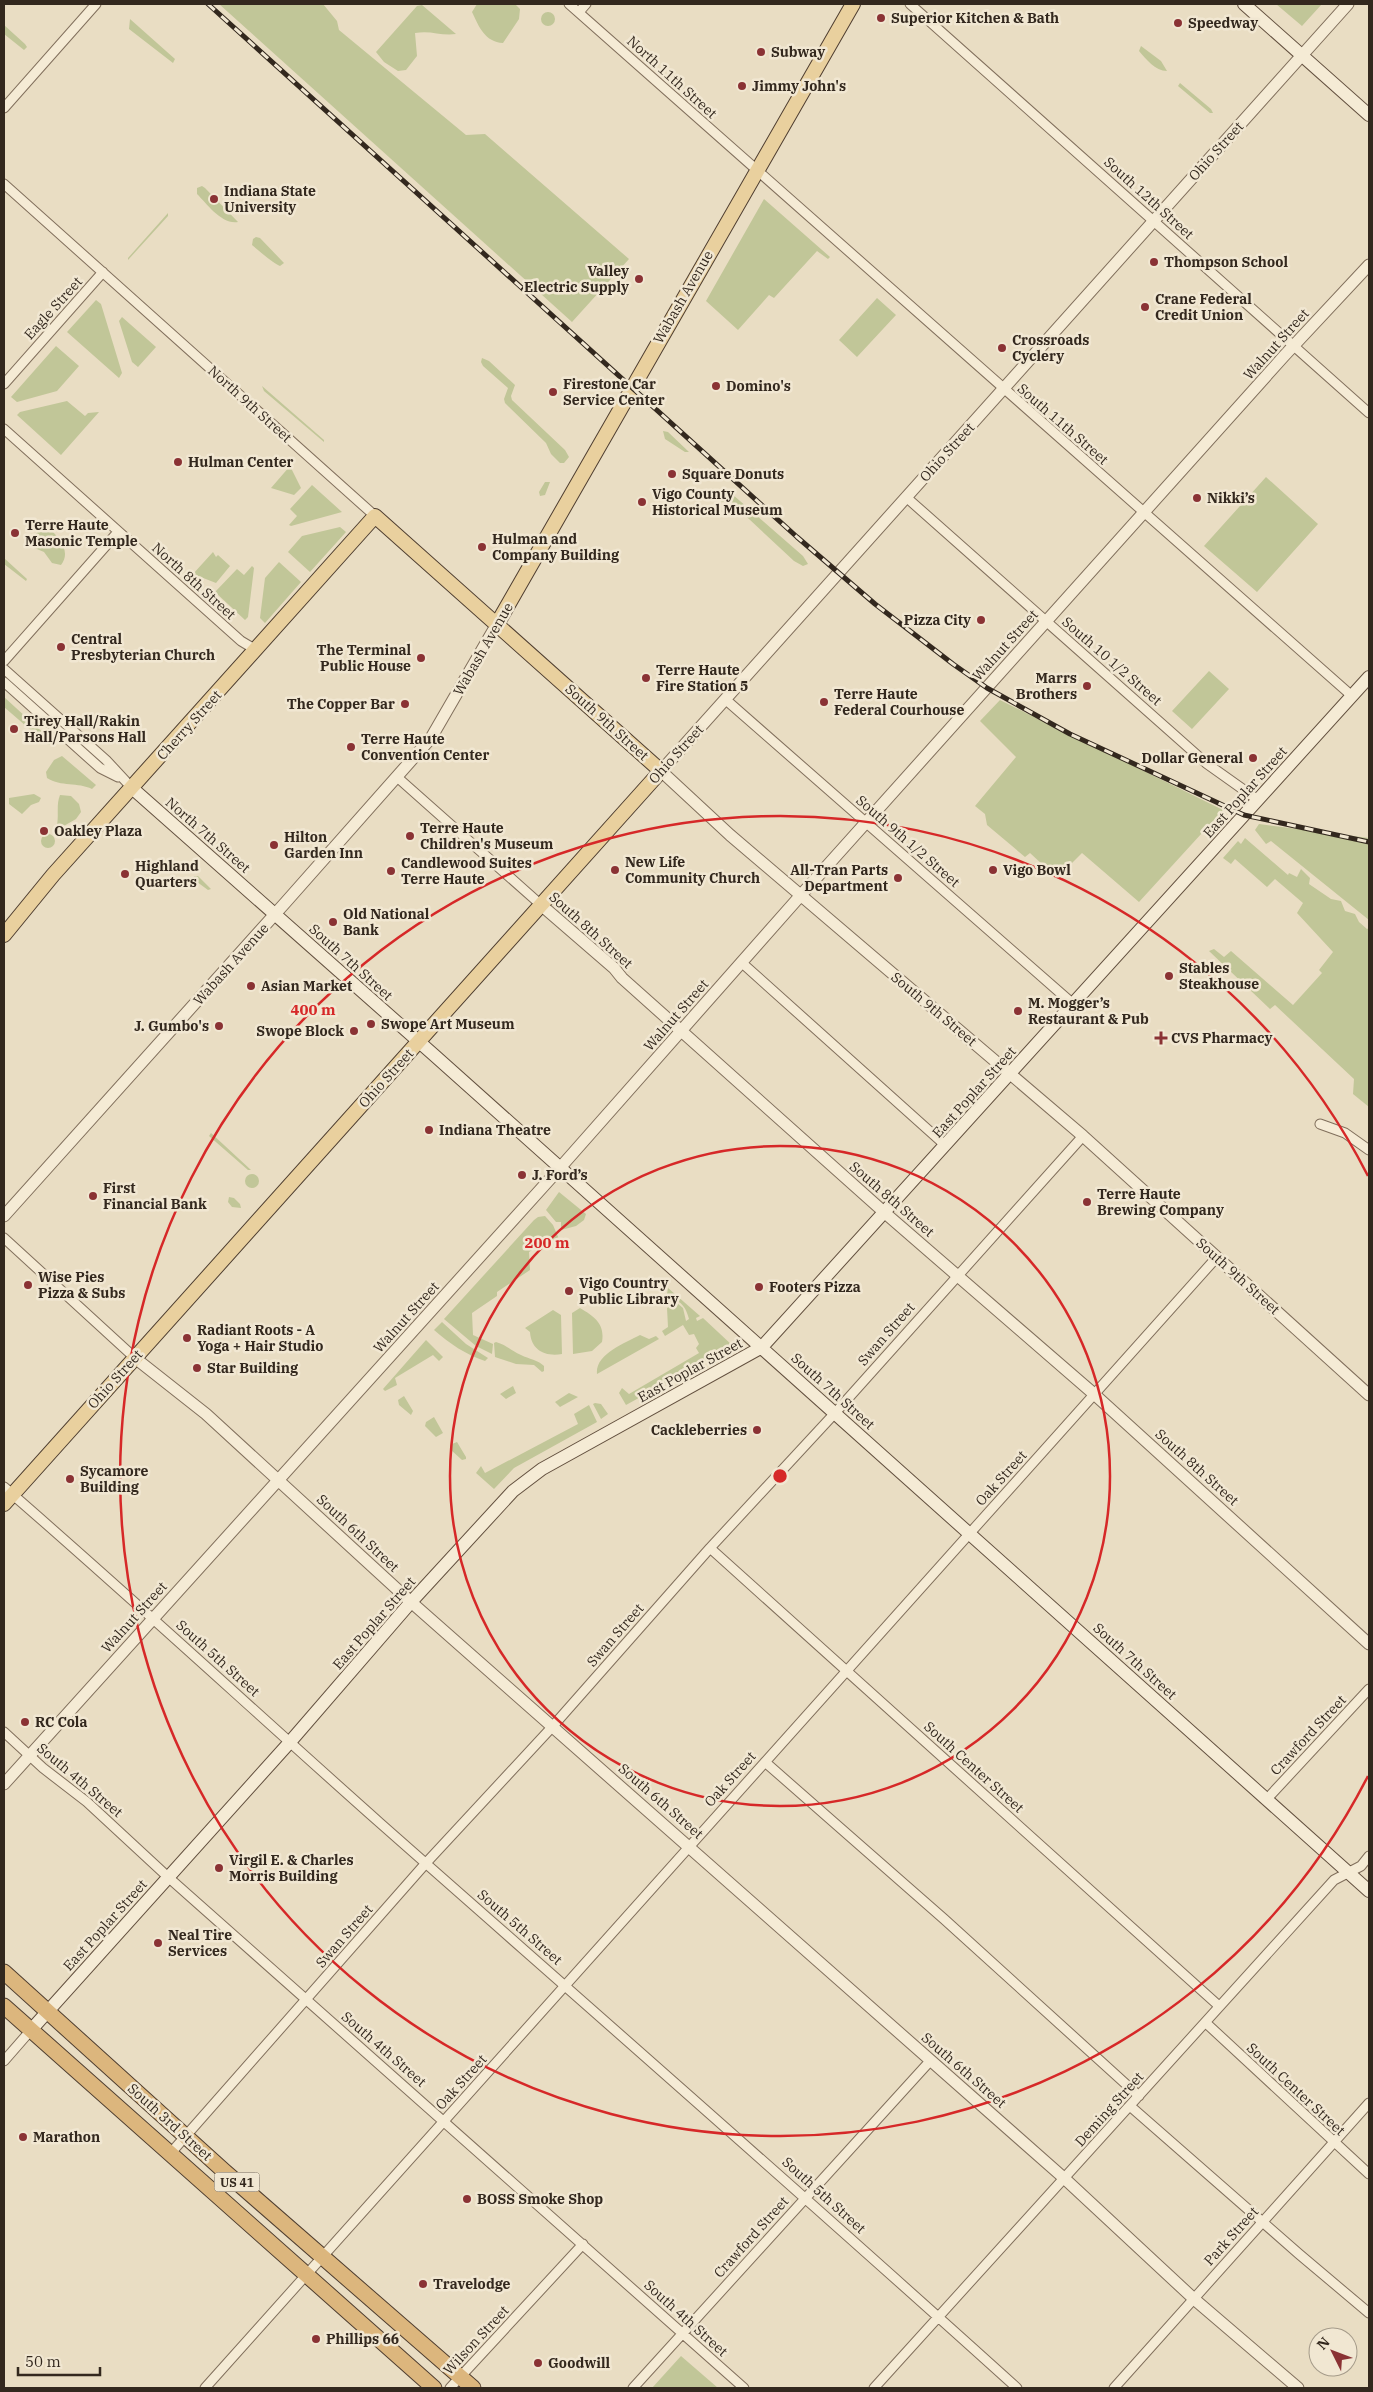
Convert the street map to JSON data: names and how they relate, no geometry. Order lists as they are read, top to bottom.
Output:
{
  "streets": {
    "highway": ["South 3rd Street", "US 41"],
    "main road": [
      "Ohio Street",
      "Wabash Avenue",
      "North 9th Street",
      "South 9th Street",
      "Cherry Street",
      "East Poplar Street",
      "North 7th Street",
      "South 7th Street"
    ],
    "street": [
      "North 11th Street",
      "South 12th Street",
      "Eagle Street",
      "Walnut Street",
      "South 11th Street",
      "North 8th Street",
      "South 10 1/2 Street",
      "South 9th 1/2 Street",
      "South 8th Street",
      "Swan Street",
      "Oak Street",
      "South 6th Street",
      "South 5th Street",
      "Crawford Street",
      "South Center Street",
      "South 4th Street",
      "Deming Street",
      "Park Street",
      "Wilson Street"
    ]
  },
  "crossings": [
    ["North 11th Street", "Wabash Avenue"],
    ["North 11th Street", "South 11th Street"],
    ["Ohio Street", "South 12th Street"],
    ["Ohio Street", "South 11th Street"],
    ["Ohio Street", "South 10 1/2 Street"],
    ["Ohio Street", "South 9th Street"],
    ["Ohio Street", "South 9th 1/2 Street"],
    ["Ohio Street", "South 8th Street"],
    ["Ohio Street", "South 7th Street"],
    ["Ohio Street", "South 6th Street"],
    ["Ohio Street", "South 5th Street"],
    ["South 12th Street", "Walnut Street"],
    ["Wabash Avenue", "North 9th Street"],
    ["Wabash Avenue", "South 11th Street"],
    ["Wabash Avenue", "South 9th Street"],
    ["Wabash Avenue", "North 7th Street"],
    ["Wabash Avenue", "South 8th Street"],
    ["Wabash Avenue", "South 7th Street"],
    ["Eagle Street", "North 9th Street"],
    ["Walnut Street", "South 11th Street"],
    ["Walnut Street", "South 10 1/2 Street"],
    ["Walnut Street", "South 9th Street"],
    ["Walnut Street", "South 9th 1/2 Street"],
    ["Walnut Street", "South 8th Street"],
    ["Walnut Street", "South 7th Street"],
    ["Walnut Street", "South 6th Street"],
    ["Walnut Street", "South 5th Street"],
    ["Walnut Street", "South 4th Street"],
    ["North 9th Street", "South 9th Street"],
    ["North 9th Street", "Cherry Street"],
    ["South 11th Street", "East Poplar Street"],
    ["North 8th Street", "Cherry Street"],
    ["South 10 1/2 Street", "East Poplar Street"],
    ["South 9th Street", "East Poplar Street"],
    ["South 9th Street", "Swan Street"],
    ["South 9th Street", "Oak Street"],
    ["Cherry Street", "North 7th Street"],
    ["East Poplar Street", "South 9th 1/2 Street"],
    ["East Poplar Street", "South 8th Street"],
    ["East Poplar Street", "South 7th Street"],
    ["East Poplar Street", "South 6th Street"],
    ["East Poplar Street", "South 5th Street"],
    ["East Poplar Street", "South 4th Street"],
    ["East Poplar Street", "South 3rd Street"],
    ["North 7th Street", "South 7th Street"],
    ["South 8th Street", "Swan Street"],
    ["South 8th Street", "Oak Street"],
    ["South 7th Street", "Swan Street"],
    ["South 7th Street", "Oak Street"],
    ["South 7th Street", "Crawford Street"],
    ["South 7th Street", "Deming Street"],
    ["Swan Street", "South 6th Street"],
    ["Swan Street", "South 5th Street"],
    ["Swan Street", "South Center Street"],
    ["Swan Street", "South 4th Street"],
    ["Swan Street", "South 3rd Street"],
    ["Oak Street", "South 6th Street"],
    ["Oak Street", "South 5th Street"],
    ["Oak Street", "South Center Street"],
    ["Oak Street", "South 4th Street"],
    ["Oak Street", "South 3rd Street"],
    ["South 6th Street", "Crawford Street"],
    ["South 6th Street", "Deming Street"],
    ["South 6th Street", "Park Street"],
    ["South 5th Street", "Crawford Street"],
    ["South 5th Street", "Deming Street"],
    ["Crawford Street", "South 4th Street"],
    ["South Center Street", "Deming Street"],
    ["South Center Street", "Park Street"],
    ["South 4th Street", "Wilson Street"],
    ["South 3rd Street", "Wilson Street"]
  ],
  "places": {
    "other": [
      "Superior Kitchen & Bath",
      "Speedway",
      "Subway",
      "Jimmy John's",
      "Indiana State University",
      "Thompson School",
      "Valley Electric Supply",
      "Crane Federal Credit Union",
      "Crossroads Cyclery",
      "Domino's",
      "Firestone Car Service Center",
      "Hulman Center",
      "Square Donuts",
      "Nikki’s",
      "Vigo County Historical Museum",
      "Terre Haute Masonic Temple",
      "Hulman and Company Building",
      "Pizza City",
      "Central Presbyterian Church",
      "The Terminal Public House",
      "Terre Haute Fire Station 5",
      "Marrs Brothers",
      "Terre Haute Federal Courhouse",
      "The Copper Bar",
      "Tirey Hall/Rakin Hall/Parsons Hall",
      "Terre Haute Convention Center",
      "Dollar General",
      "Oakley Plaza",
      "Terre Haute Children's Museum",
      "Hilton Garden Inn",
      "New Life Community Church",
      "Vigo Bowl",
      "Candlewood Suites Terre Haute",
      "Highland Quarters",
      "All-Tran Parts Department",
      "Old National Bank",
      "Stables Steakhouse",
      "Asian Market",
      "M. Mogger’s Restaurant & Pub",
      "Swope Art Museum",
      "J. Gumbo's",
      "Swope Block",
      "Indiana Theatre",
      "J. Ford’s",
      "First Financial Bank",
      "Terre Haute Brewing Company",
      "Wise Pies Pizza & Subs",
      "Footers Pizza",
      "Vigo Country Public Library",
      "Radiant Roots - A Yoga + Hair Studio",
      "Star Building",
      "Cackleberries",
      "Sycamore Building",
      "RC Cola",
      "Virgil E. & Charles Morris Building",
      "Neal Tire Services",
      "Marathon",
      "BOSS Smoke Shop",
      "Travelodge",
      "Phillips 66",
      "Goodwill"
    ],
    "health": ["CVS Pharmacy"]
  },
  "scale_bar": "50 m",
  "north": "top left",
  "rings": ["400 m", "200 m"]
}
